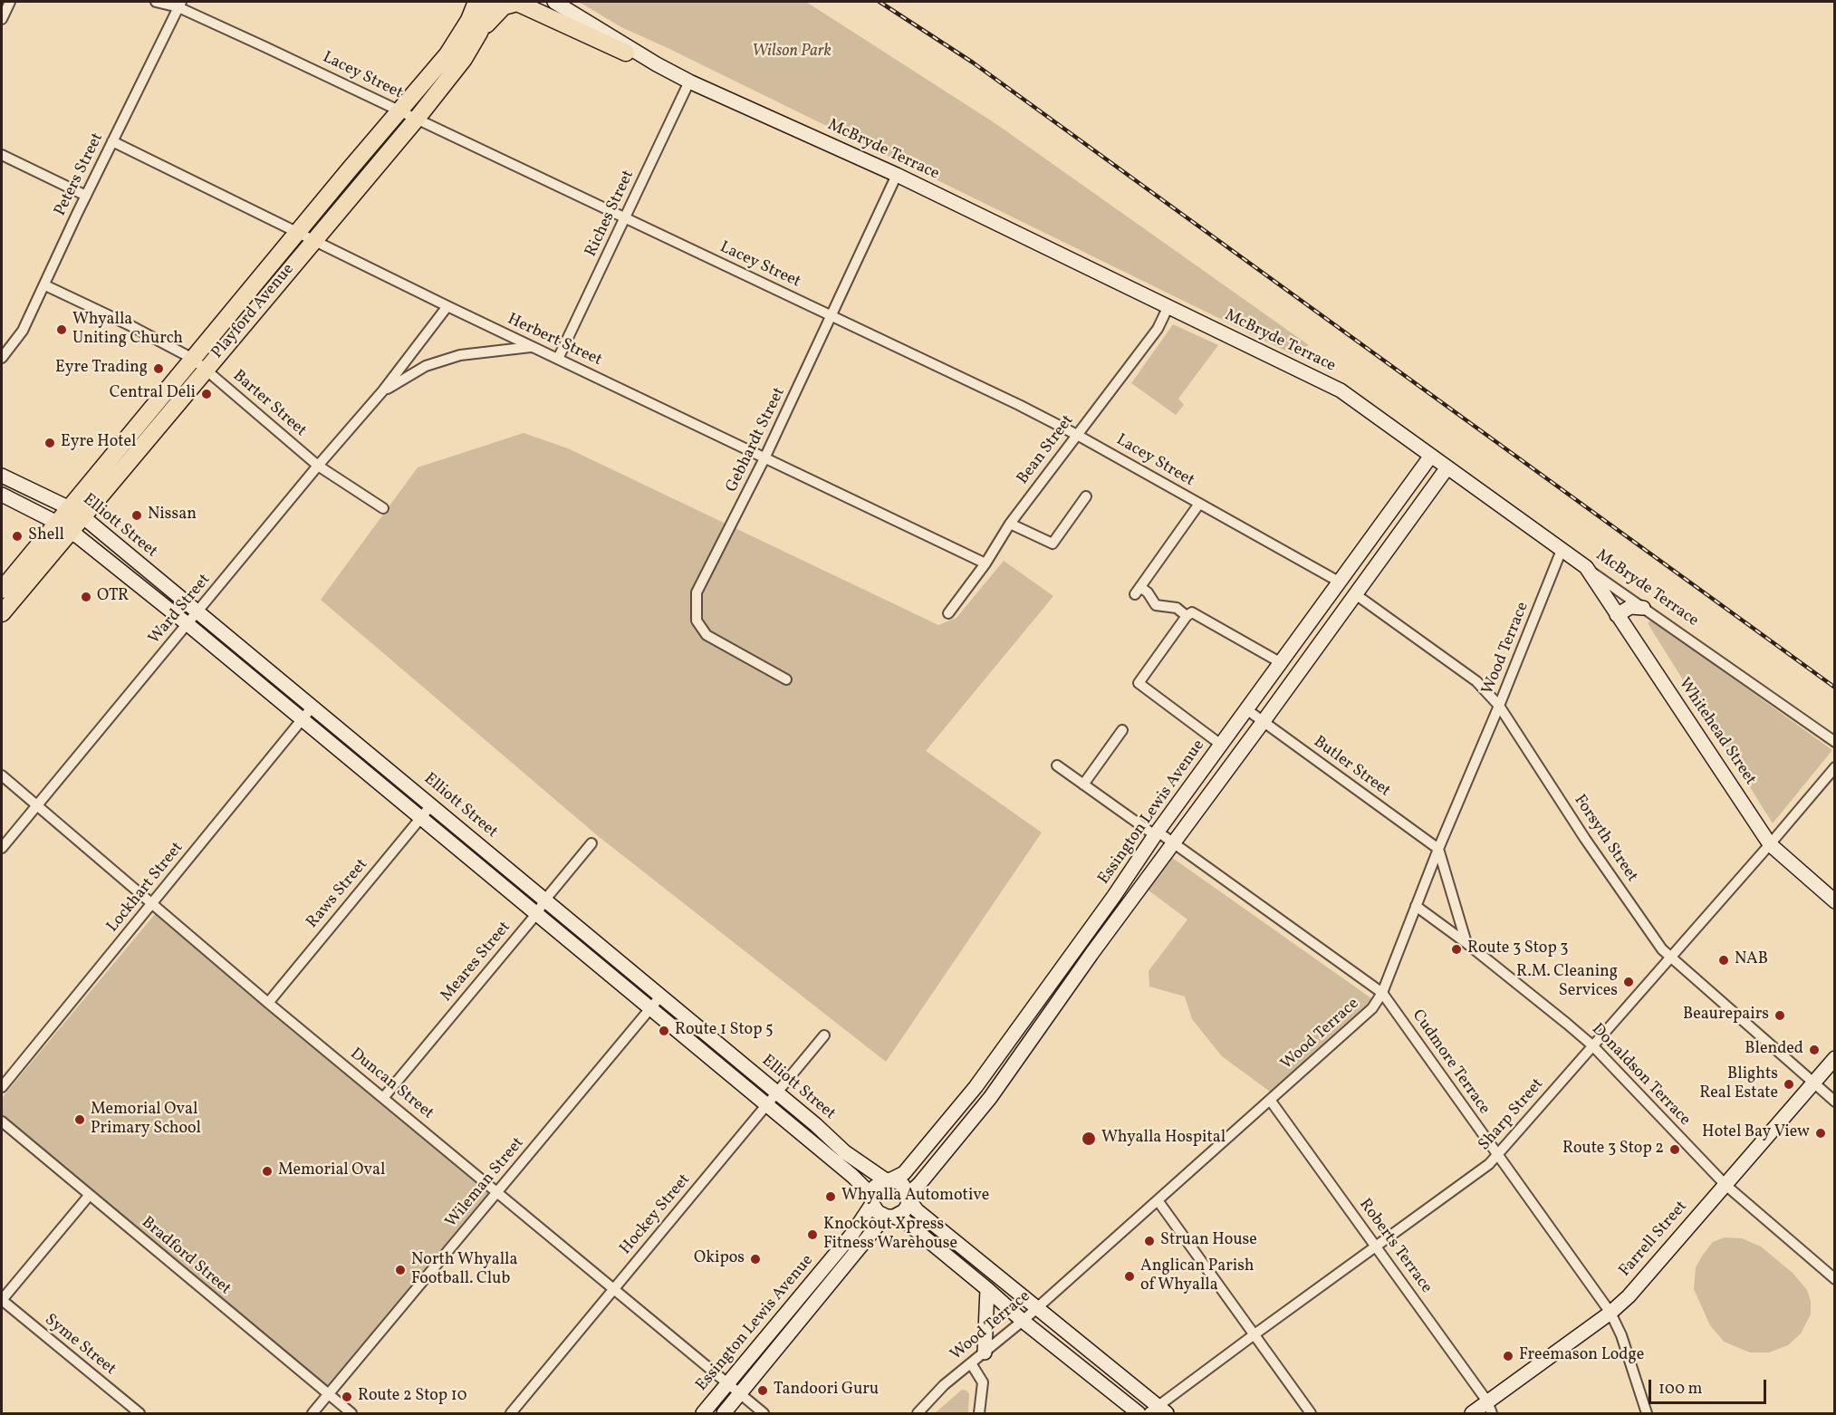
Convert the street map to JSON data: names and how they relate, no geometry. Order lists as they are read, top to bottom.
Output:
{
  "streets": {
    "highway": ["Playford Avenue"],
    "main road": [
      "McBryde Terrace",
      "Elliott Street",
      "Whitehead Street",
      "Essington Lewis Avenue",
      "Farrell Street"
    ],
    "street": [
      "Lacey Street",
      "Peters Street",
      "Riches Street",
      "Herbert Street",
      "Barter Street",
      "Gebhardt Street",
      "Bean Street",
      "Ward Street",
      "Wood Terrace",
      "Butler Street",
      "Forsyth Street",
      "Lockhart Street",
      "Raws Street",
      "Meares Street",
      "Cudmore Terrace",
      "Donaldson Terrace",
      "Duncan Street",
      "Sharp Street",
      "Wileman Street",
      "Hockey Street",
      "Roberts Terrace",
      "Bradford Street",
      "Syme Street"
    ]
  },
  "crossings": [
    ["Lacey Street", "Peters Street"],
    ["Lacey Street", "Riches Street"],
    ["Lacey Street", "Playford Avenue"],
    ["Lacey Street", "Gebhardt Street"],
    ["Lacey Street", "Bean Street"],
    ["Lacey Street", "Essington Lewis Avenue"],
    ["McBryde Terrace", "Riches Street"],
    ["McBryde Terrace", "Gebhardt Street"],
    ["McBryde Terrace", "Bean Street"],
    ["McBryde Terrace", "Wood Terrace"],
    ["McBryde Terrace", "Whitehead Street"],
    ["McBryde Terrace", "Essington Lewis Avenue"],
    ["Peters Street", "Herbert Street"],
    ["Peters Street", "Barter Street"],
    ["Riches Street", "Herbert Street"],
    ["Playford Avenue", "Herbert Street"],
    ["Playford Avenue", "Barter Street"],
    ["Playford Avenue", "Elliott Street"],
    ["Herbert Street", "Gebhardt Street"],
    ["Herbert Street", "Bean Street"],
    ["Herbert Street", "Ward Street"],
    ["Barter Street", "Ward Street"],
    ["Elliott Street", "Ward Street"],
    ["Elliott Street", "Essington Lewis Avenue"],
    ["Elliott Street", "Lockhart Street"],
    ["Elliott Street", "Raws Street"],
    ["Elliott Street", "Meares Street"],
    ["Elliott Street", "Wileman Street"],
    ["Elliott Street", "Hockey Street"],
    ["Ward Street", "Duncan Street"],
    ["Wood Terrace", "Butler Street"],
    ["Wood Terrace", "Forsyth Street"],
    ["Wood Terrace", "Cudmore Terrace"],
    ["Wood Terrace", "Donaldson Terrace"],
    ["Wood Terrace", "Roberts Terrace"],
    ["Whitehead Street", "Sharp Street"],
    ["Butler Street", "Essington Lewis Avenue"],
    ["Essington Lewis Avenue", "Forsyth Street"],
    ["Essington Lewis Avenue", "Cudmore Terrace"],
    ["Essington Lewis Avenue", "Duncan Street"],
    ["Forsyth Street", "Sharp Street"],
    ["Forsyth Street", "Farrell Street"],
    ["Lockhart Street", "Duncan Street"],
    ["Raws Street", "Duncan Street"],
    ["Meares Street", "Duncan Street"],
    ["Cudmore Terrace", "Sharp Street"],
    ["Cudmore Terrace", "Farrell Street"],
    ["Donaldson Terrace", "Sharp Street"],
    ["Donaldson Terrace", "Farrell Street"],
    ["Duncan Street", "Wileman Street"],
    ["Duncan Street", "Hockey Street"],
    ["Sharp Street", "Roberts Terrace"],
    ["Wileman Street", "Bradford Street"],
    ["Farrell Street", "Roberts Terrace"]
  ],
  "parks": ["Wilson Park"],
  "places": [
    "Whyalla Uniting Church",
    "Eyre Trading",
    "Central Deli",
    "Eyre Hotel",
    "Nissan",
    "Shell",
    "OTR",
    "Route 3 Stop 3",
    "NAB",
    "R.M. Cleaning Services",
    "Beaurepairs",
    "Route 1 Stop 5",
    "Blended",
    "Blights Real Estate",
    "Memorial Oval Primary School",
    "Hotel Bay View",
    "Whyalla Hospital",
    "Route 3 Stop 2",
    "Memorial Oval",
    "Whyalla Automotive",
    "Knockout Xpress Fitness Warehouse",
    "Struan House",
    "Okipos",
    "North Whyalla Football. Club",
    "Anglican Parish of Whyalla",
    "Freemason Lodge",
    "Tandoori Guru",
    "Route 2 Stop 10"
  ],
  "scale_bar": "100 m"
}
